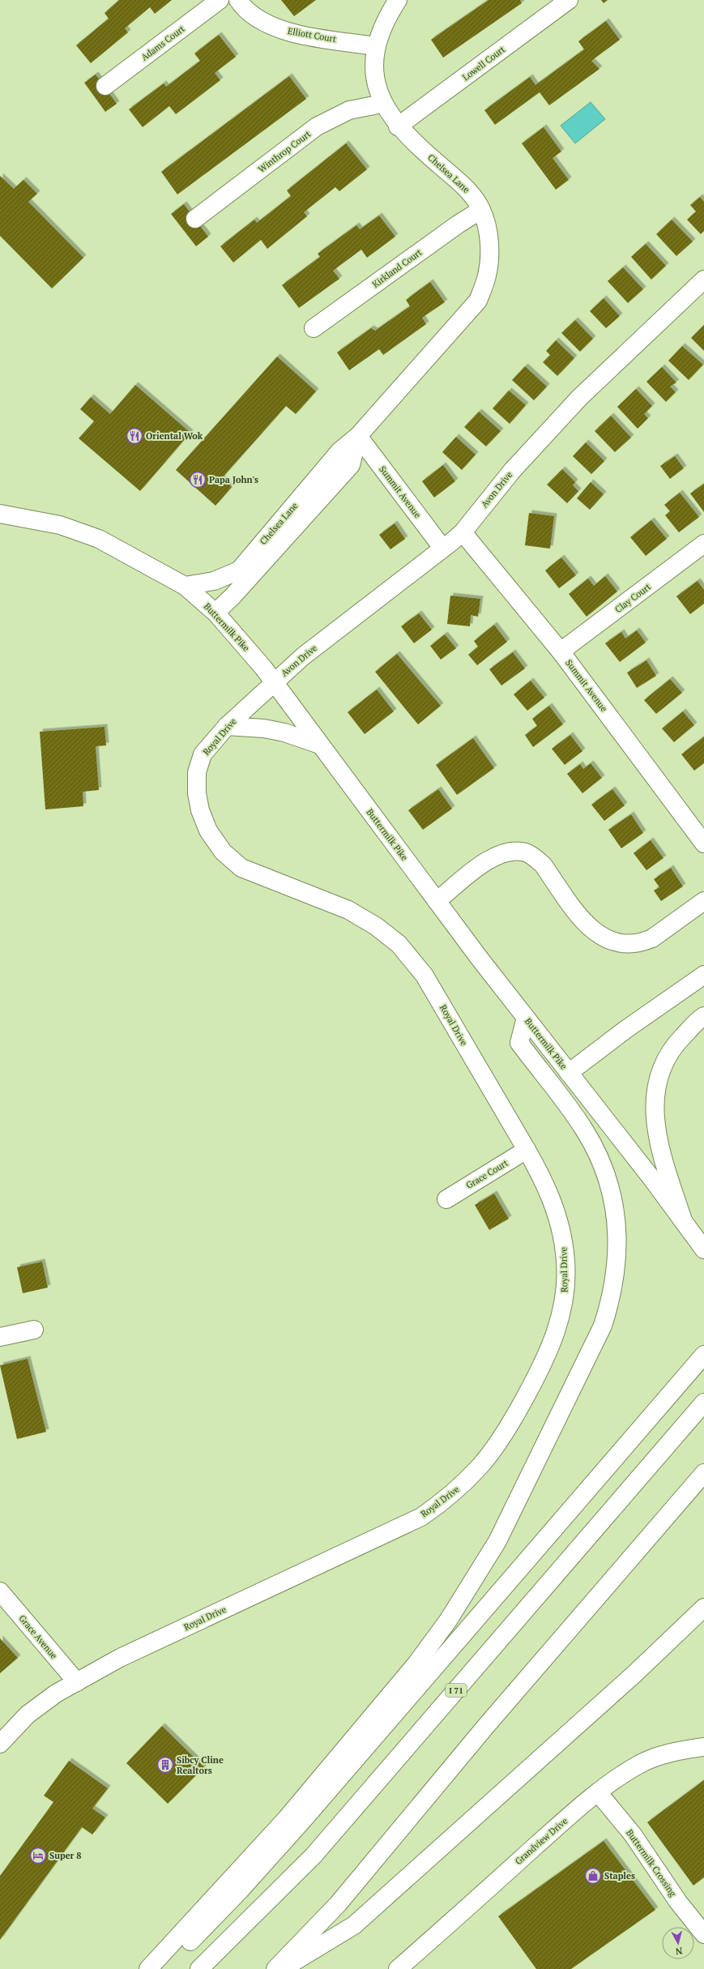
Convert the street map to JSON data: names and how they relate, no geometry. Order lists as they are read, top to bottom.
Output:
{
  "streets": {
    "main road": [
      "Elliott Court",
      "Adams Court",
      "Lowell Court",
      "Winthrop Court",
      "Chelsea Lane",
      "Kirkland Court",
      "Avon Drive",
      "Summit Avenue",
      "Clay Court",
      "Buttermilk Pike",
      "Royal Drive",
      "Grace Court",
      "Grace Avenue",
      "I 71",
      "Grandview Drive",
      "Buttermilk Crossing"
    ]
  },
  "crossings": [
    ["Elliott Court", "Chelsea Lane"],
    ["Lowell Court", "Chelsea Lane"],
    ["Winthrop Court", "Chelsea Lane"],
    ["Chelsea Lane", "Kirkland Court"],
    ["Chelsea Lane", "Summit Avenue"],
    ["Chelsea Lane", "Buttermilk Pike"],
    ["Avon Drive", "Summit Avenue"],
    ["Avon Drive", "Buttermilk Pike"],
    ["Avon Drive", "Royal Drive"],
    ["Summit Avenue", "Clay Court"],
    ["Buttermilk Pike", "Royal Drive"],
    ["Royal Drive", "Grace Court"],
    ["Royal Drive", "Grace Avenue"],
    ["Grandview Drive", "Buttermilk Crossing"]
  ],
  "places": {
    "restaurant": ["Oriental Wok", "Papa John's"],
    "building": ["Sibcy Cline Realtors"],
    "hotel": ["Super 8"],
    "shop": ["Staples"]
  },
  "north": "bottom"
}
